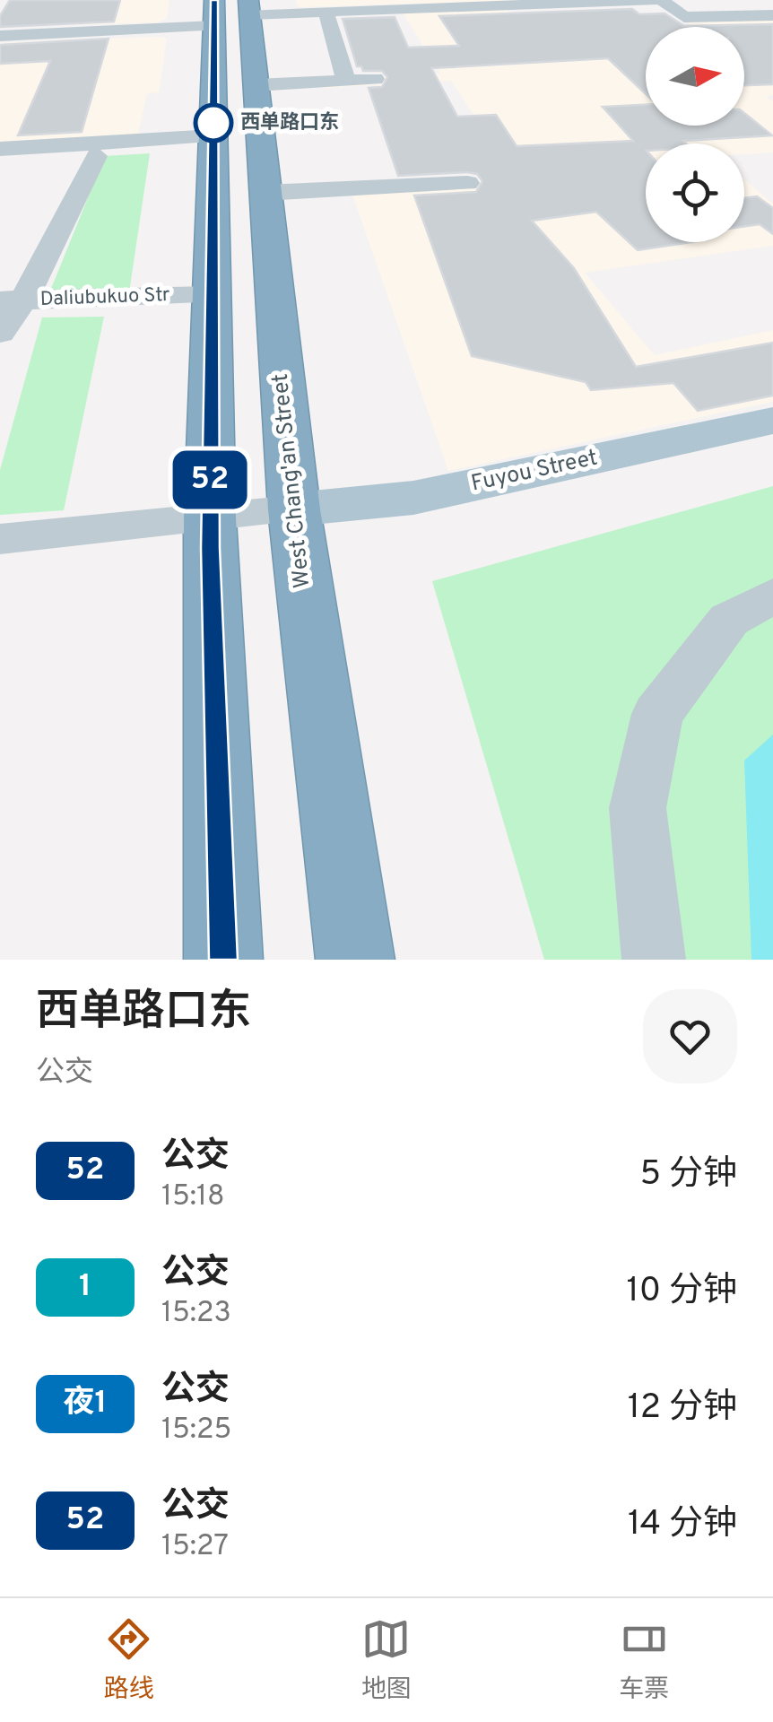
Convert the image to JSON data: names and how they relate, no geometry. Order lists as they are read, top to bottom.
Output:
{
  "streets": {
    "highway": ["West Chang'an Street"],
    "main road": ["Fuyou Street"],
    "street": ["Daliubukuo Str"]
  },
  "crossings": [
    ["Fuyou Street", "West Chang'an Street"]
  ],
  "places": ["西单路口东"],
  "lines": ["bus line 52"],
  "north": "right",
  "page": {
    "on_map": "52",
    "heading": ["西单路口东", "公交"],
    "list": [
      {
        "mark": "52",
        "name": "公交",
        "note": "15:18",
        "value": "5 分钟"
      },
      {
        "mark": "1",
        "name": "公交",
        "note": "15:23",
        "value": "10 分钟"
      },
      {
        "mark": "夜1",
        "name": "公交",
        "note": "15:25",
        "value": "12 分钟"
      },
      {
        "mark": "52",
        "name": "公交",
        "note": "15:27",
        "value": "14 分钟"
      }
    ],
    "tabs": ["路线", "地图", "车票"]
  }
}
